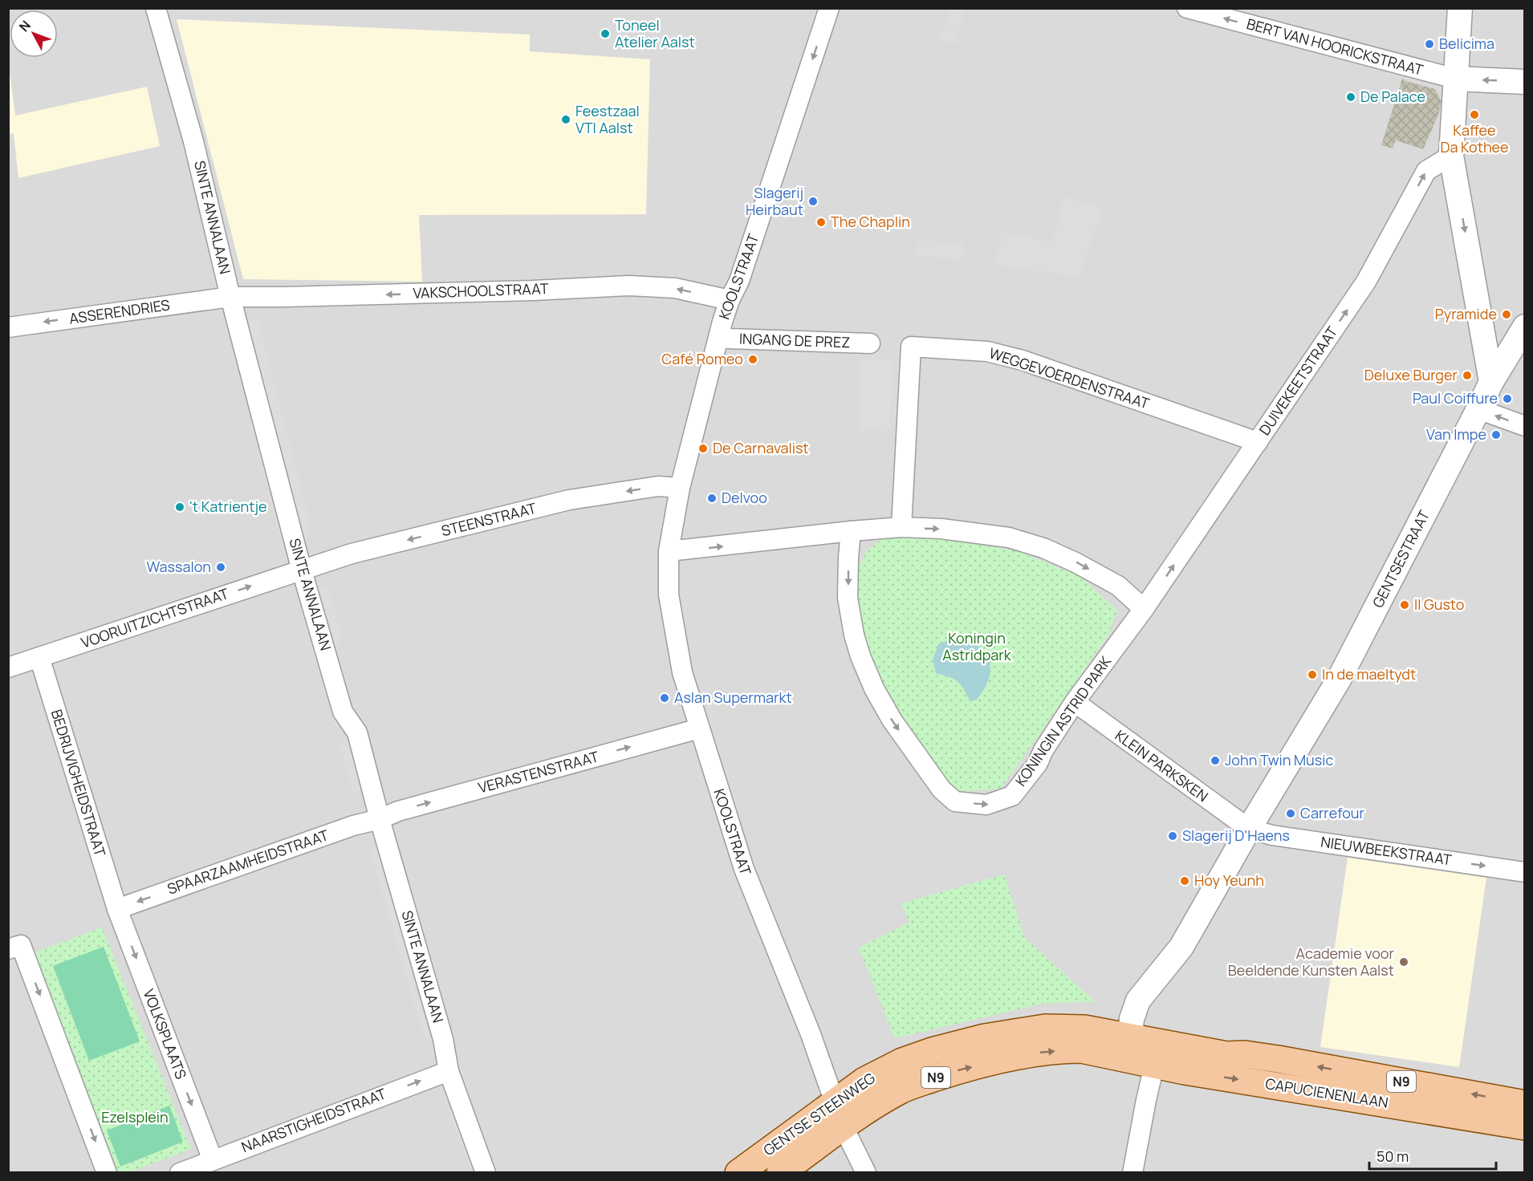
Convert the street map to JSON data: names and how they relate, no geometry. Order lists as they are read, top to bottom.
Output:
{
  "streets": {
    "main road": ["N9", "CAPUCIENENLAAN", "GENTSE STEENWEG"],
    "street": [
      "BERT VAN HOORICKSTRAAT",
      "SINTE ANNALAAN",
      "KOOLSTRAAT",
      "VAKSCHOOLSTRAAT",
      "ASSERENDRIES",
      "INGANG DE PREZ",
      "WEGGEVOERDENSTRAAT",
      "DUIVEKEETSTRAAT",
      "STEENSTRAAT",
      "GENTSESTRAAT",
      "VOORUITZICHTSTRAAT",
      "KONINGIN ASTRID PARK",
      "KLEIN PARKSKEN",
      "VERASTENSTRAAT",
      "BEDRIJVIGHEIDSTRAAT",
      "NIEUWBEEKSTRAAT",
      "SPAARZAAMHEIDSTRAAT",
      "VOLKSPLAATS",
      "NAARSTIGHEIDSTRAAT"
    ]
  },
  "crossings": [
    ["SINTE ANNALAAN", "VAKSCHOOLSTRAAT"],
    ["SINTE ANNALAAN", "ASSERENDRIES"],
    ["SINTE ANNALAAN", "STEENSTRAAT"],
    ["SINTE ANNALAAN", "VOORUITZICHTSTRAAT"],
    ["SINTE ANNALAAN", "VERASTENSTRAAT"],
    ["SINTE ANNALAAN", "SPAARZAAMHEIDSTRAAT"],
    ["SINTE ANNALAAN", "NAARSTIGHEIDSTRAAT"],
    ["KOOLSTRAAT", "VAKSCHOOLSTRAAT"],
    ["KOOLSTRAAT", "INGANG DE PREZ"],
    ["KOOLSTRAAT", "STEENSTRAAT"],
    ["KOOLSTRAAT", "VERASTENSTRAAT"],
    ["KOOLSTRAAT", "GENTSE STEENWEG"],
    ["VAKSCHOOLSTRAAT", "ASSERENDRIES"],
    ["WEGGEVOERDENSTRAAT", "DUIVEKEETSTRAAT"],
    ["DUIVEKEETSTRAAT", "KONINGIN ASTRID PARK"],
    ["STEENSTRAAT", "VOORUITZICHTSTRAAT"],
    ["GENTSESTRAAT", "KLEIN PARKSKEN"],
    ["GENTSESTRAAT", "NIEUWBEEKSTRAAT"],
    ["GENTSESTRAAT", "CAPUCIENENLAAN"],
    ["GENTSESTRAAT", "GENTSE STEENWEG"],
    ["VOORUITZICHTSTRAAT", "BEDRIJVIGHEIDSTRAAT"],
    ["KONINGIN ASTRID PARK", "KLEIN PARKSKEN"],
    ["KLEIN PARKSKEN", "NIEUWBEEKSTRAAT"],
    ["VERASTENSTRAAT", "SPAARZAAMHEIDSTRAAT"],
    ["BEDRIJVIGHEIDSTRAAT", "SPAARZAAMHEIDSTRAAT"],
    ["BEDRIJVIGHEIDSTRAAT", "VOLKSPLAATS"],
    ["SPAARZAAMHEIDSTRAAT", "VOLKSPLAATS"],
    ["VOLKSPLAATS", "NAARSTIGHEIDSTRAAT"],
    ["CAPUCIENENLAAN", "GENTSE STEENWEG"]
  ],
  "one_way": [
    "BERT VAN HOORICKSTRAAT",
    "VAKSCHOOLSTRAAT",
    "ASSERENDRIES",
    "DUIVEKEETSTRAAT",
    "STEENSTRAAT",
    "VOORUITZICHTSTRAAT",
    "VERASTENSTRAAT",
    "NIEUWBEEKSTRAAT",
    "SPAARZAAMHEIDSTRAAT",
    "NAARSTIGHEIDSTRAAT"
  ],
  "parks": ["Koningin Astridpark", "Ezelsplein"],
  "places": [
    "Toneel Atelier Aalst",
    "Belicima",
    "De Palace",
    "Kaffee Da Kothee",
    "Feestzaal VTI Aalst",
    "Slagerij Heirbaut",
    "The Chaplin",
    "Pyramide",
    "Café Romeo",
    "Deluxe Burger",
    "Paul Coiffure",
    "Van Impe",
    "De Carnavalist",
    "Delvoo",
    "'t Katrientje",
    "Wassalon",
    "Il Gusto",
    "In de maeltydt",
    "Aslan Supermarkt",
    "John Twin Music",
    "Carrefour",
    "Slagerij D'Haens",
    "Hoy Yeunh",
    "Academie voor Beeldende Kunsten Aalst"
  ],
  "scale_bar": "50 m",
  "north": "top left"
}
